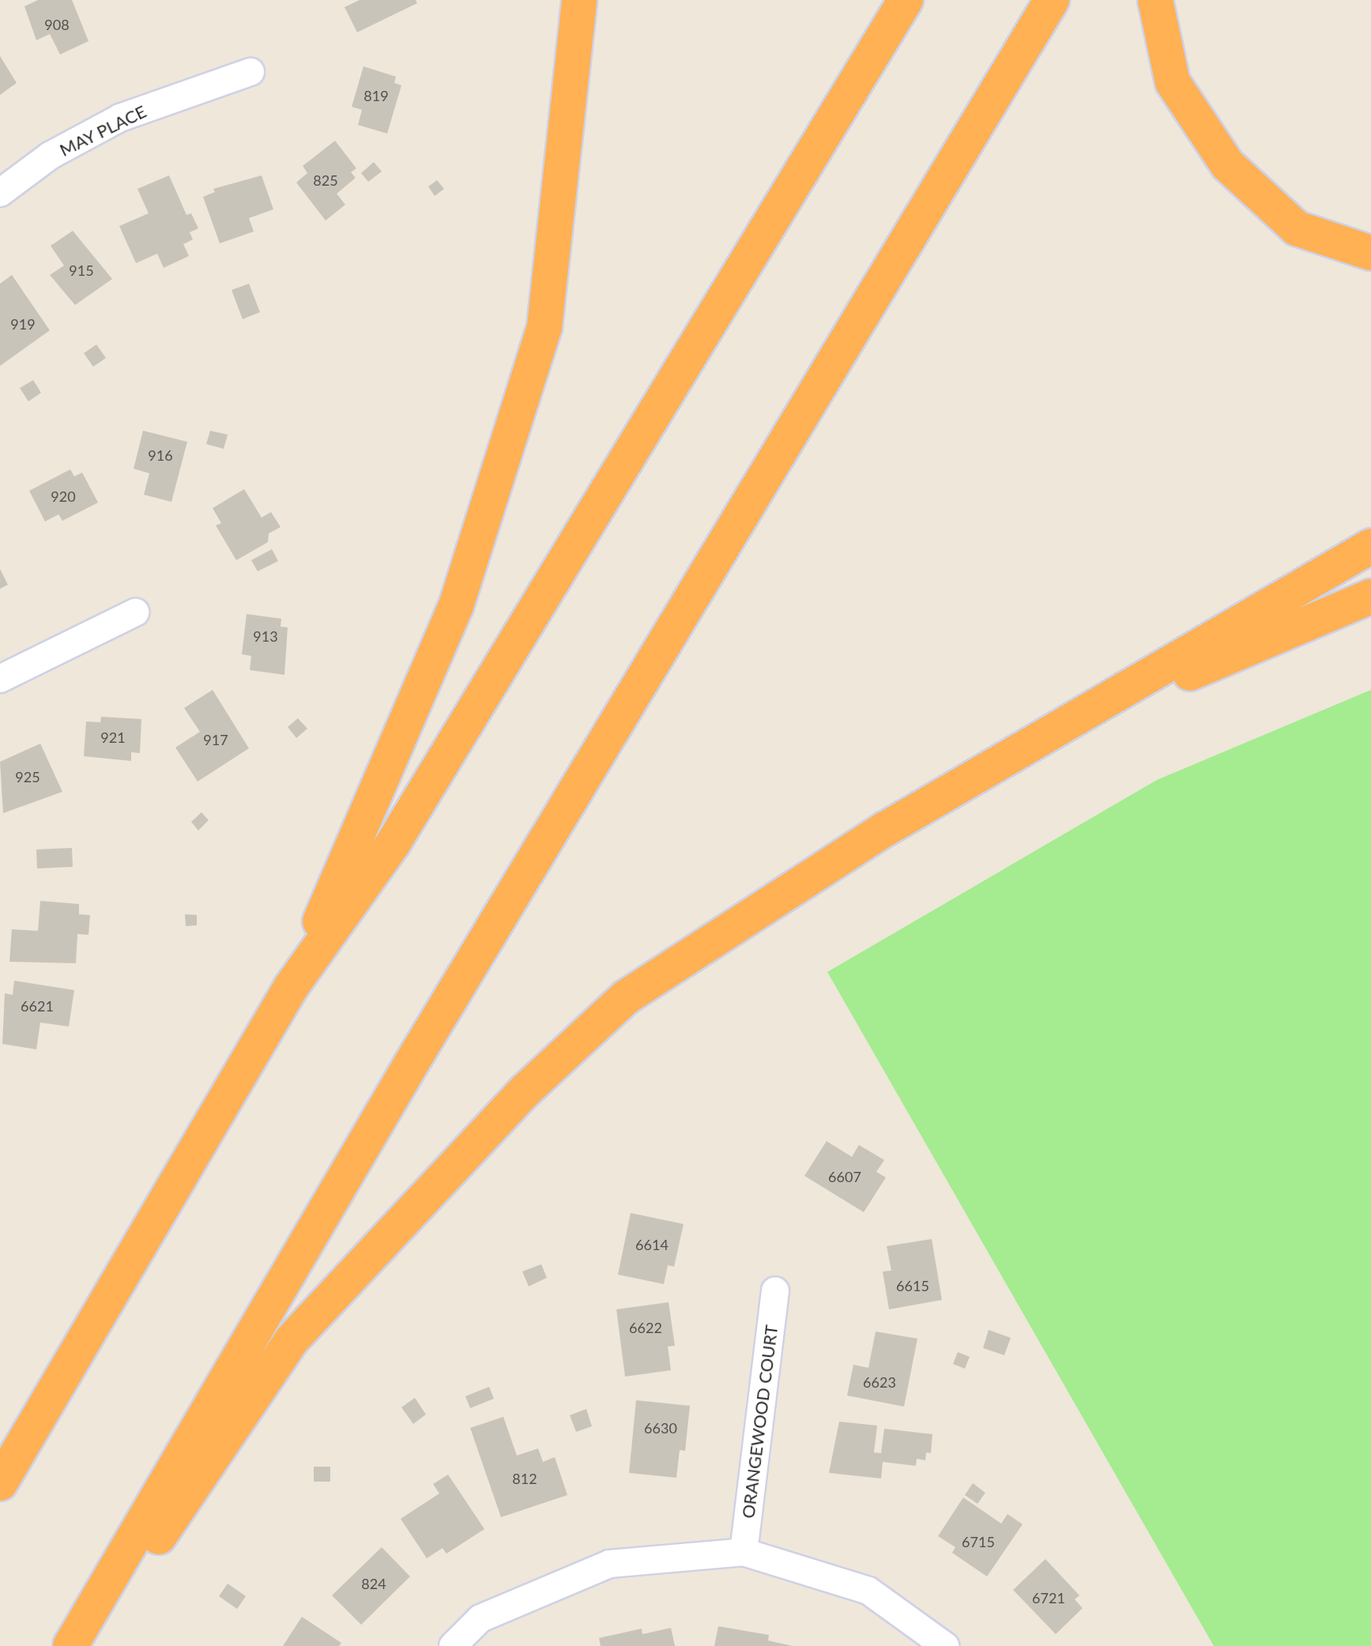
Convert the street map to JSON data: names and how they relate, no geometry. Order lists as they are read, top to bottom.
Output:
{
  "streets": {
    "street": ["MAY PLACE", "ORANGEWOOD COURT"]
  },
  "house_numbers": [
    "908",
    "819",
    "825",
    "915",
    "919",
    "916",
    "920",
    "913",
    "921",
    "917",
    "925",
    "6621",
    "6607",
    "6614",
    "6615",
    "6622",
    "6623",
    "6630",
    "812",
    "6715",
    "824",
    "6721"
  ]
}
